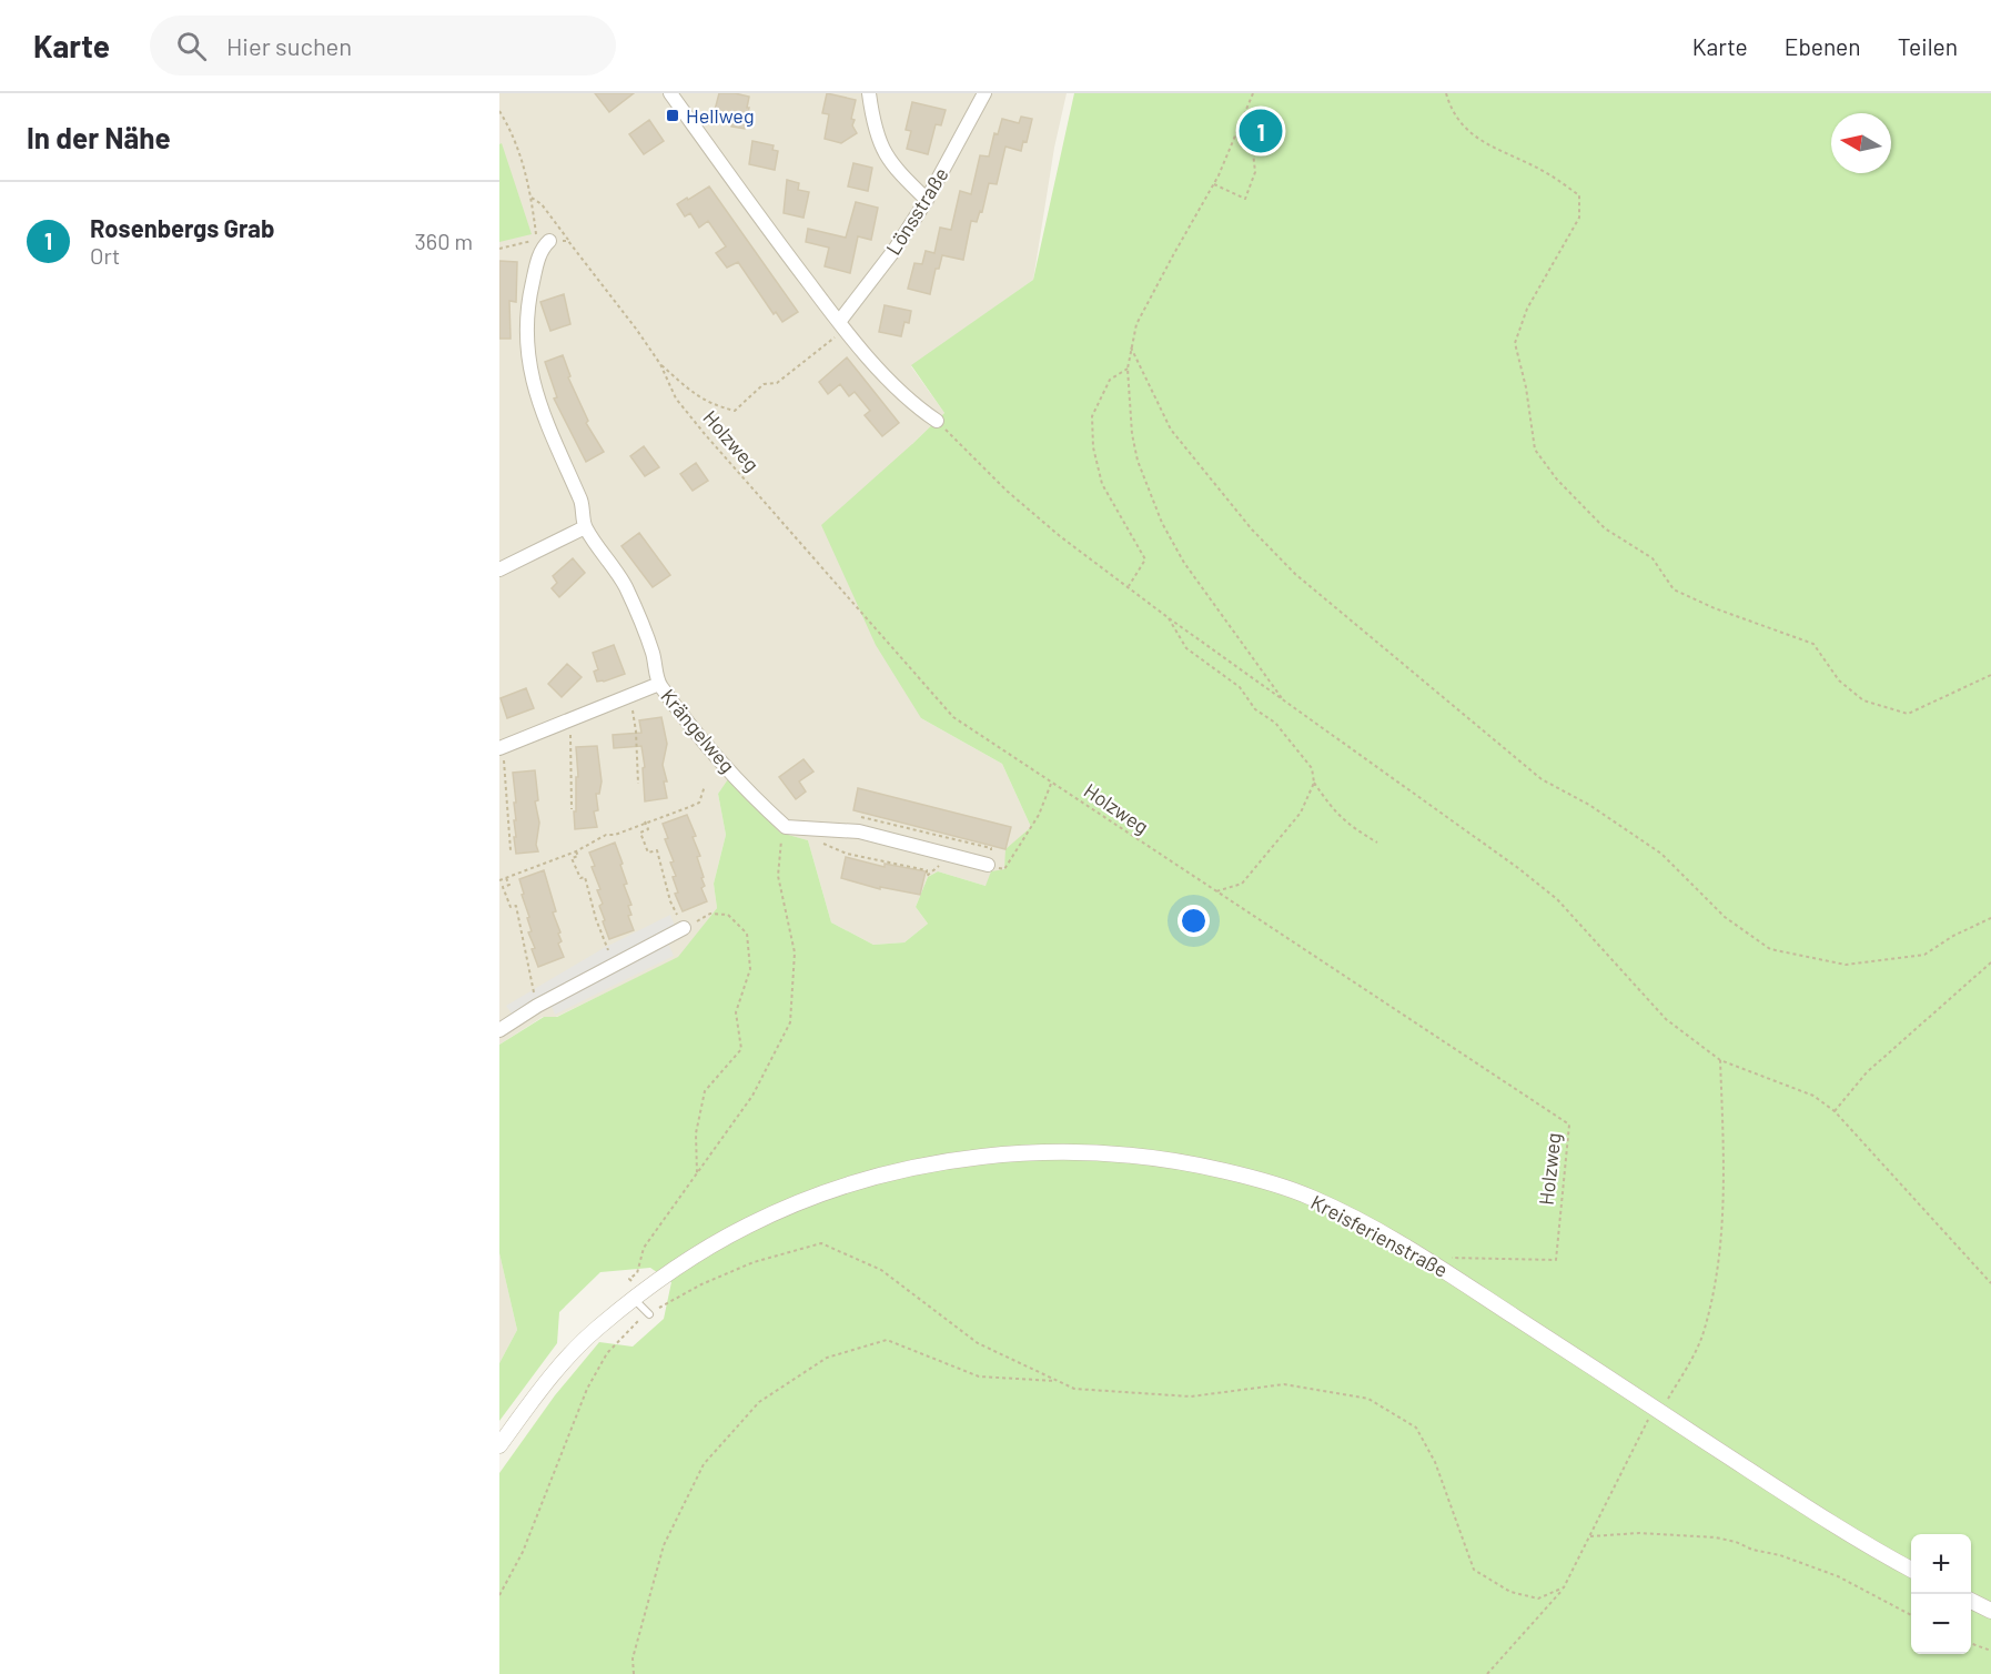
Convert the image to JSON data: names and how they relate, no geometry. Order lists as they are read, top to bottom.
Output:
{
  "streets": {
    "street": ["Lönsstraße", "Krängelweg", "Kreisferienstraße"],
    "path": ["Holzweg"]
  },
  "places": {
    "transit": ["Hellweg"]
  },
  "north": "left",
  "page": {
    "header": "Karte",
    "search": "Hier suchen",
    "nav": ["Karte", "Ebenen", "Teilen"],
    "heading": "In der Nähe",
    "pins": "1",
    "list": [
      {
        "mark": "1",
        "name": "Rosenbergs Grab",
        "note": "Ort",
        "value": "360 m"
      }
    ],
    "map_buttons": ["+", "−"]
  }
}
